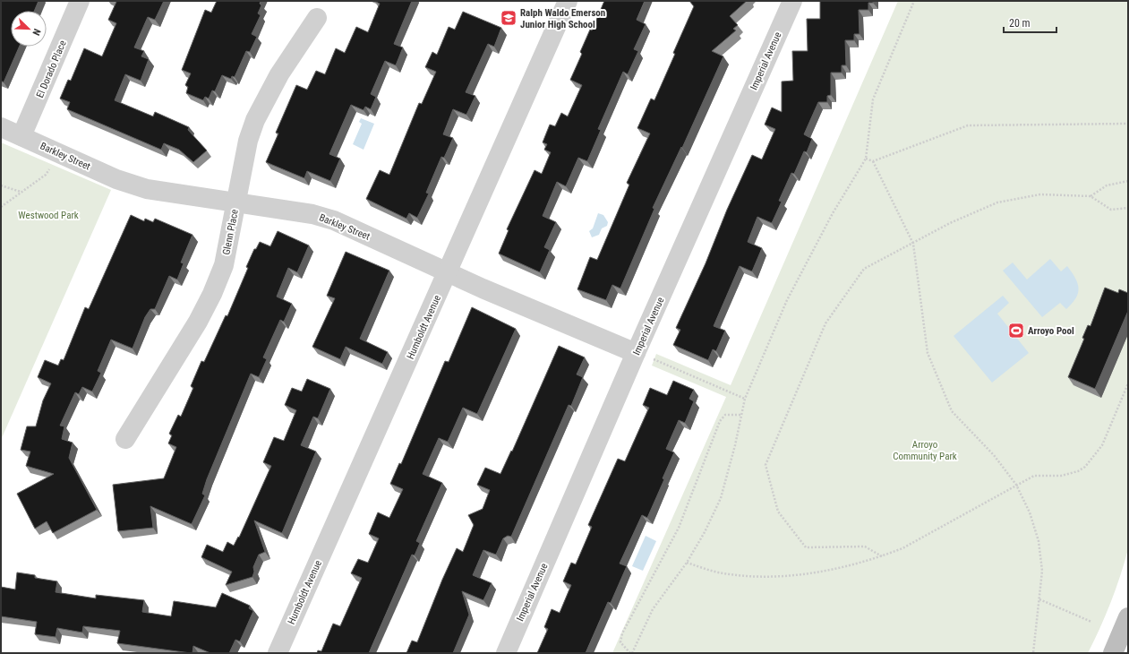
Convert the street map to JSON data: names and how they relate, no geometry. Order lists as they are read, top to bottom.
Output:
{
  "streets": {
    "street": [
      "Imperial Avenue",
      "El Dorado Place",
      "Barkley Street",
      "Glenn Place",
      "Humboldt Avenue"
    ]
  },
  "crossings": [
    ["Imperial Avenue", "Barkley Street"],
    ["El Dorado Place", "Barkley Street"],
    ["Barkley Street", "Glenn Place"],
    ["Barkley Street", "Humboldt Avenue"]
  ],
  "parks": ["Westwood Park", "Arroyo Community Park"],
  "places": {
    "school or university": ["Ralph Waldo Emerson Junior High School"],
    "sports": ["Arroyo Pool"]
  },
  "scale_bar": "20 m",
  "north": "bottom right"
}
